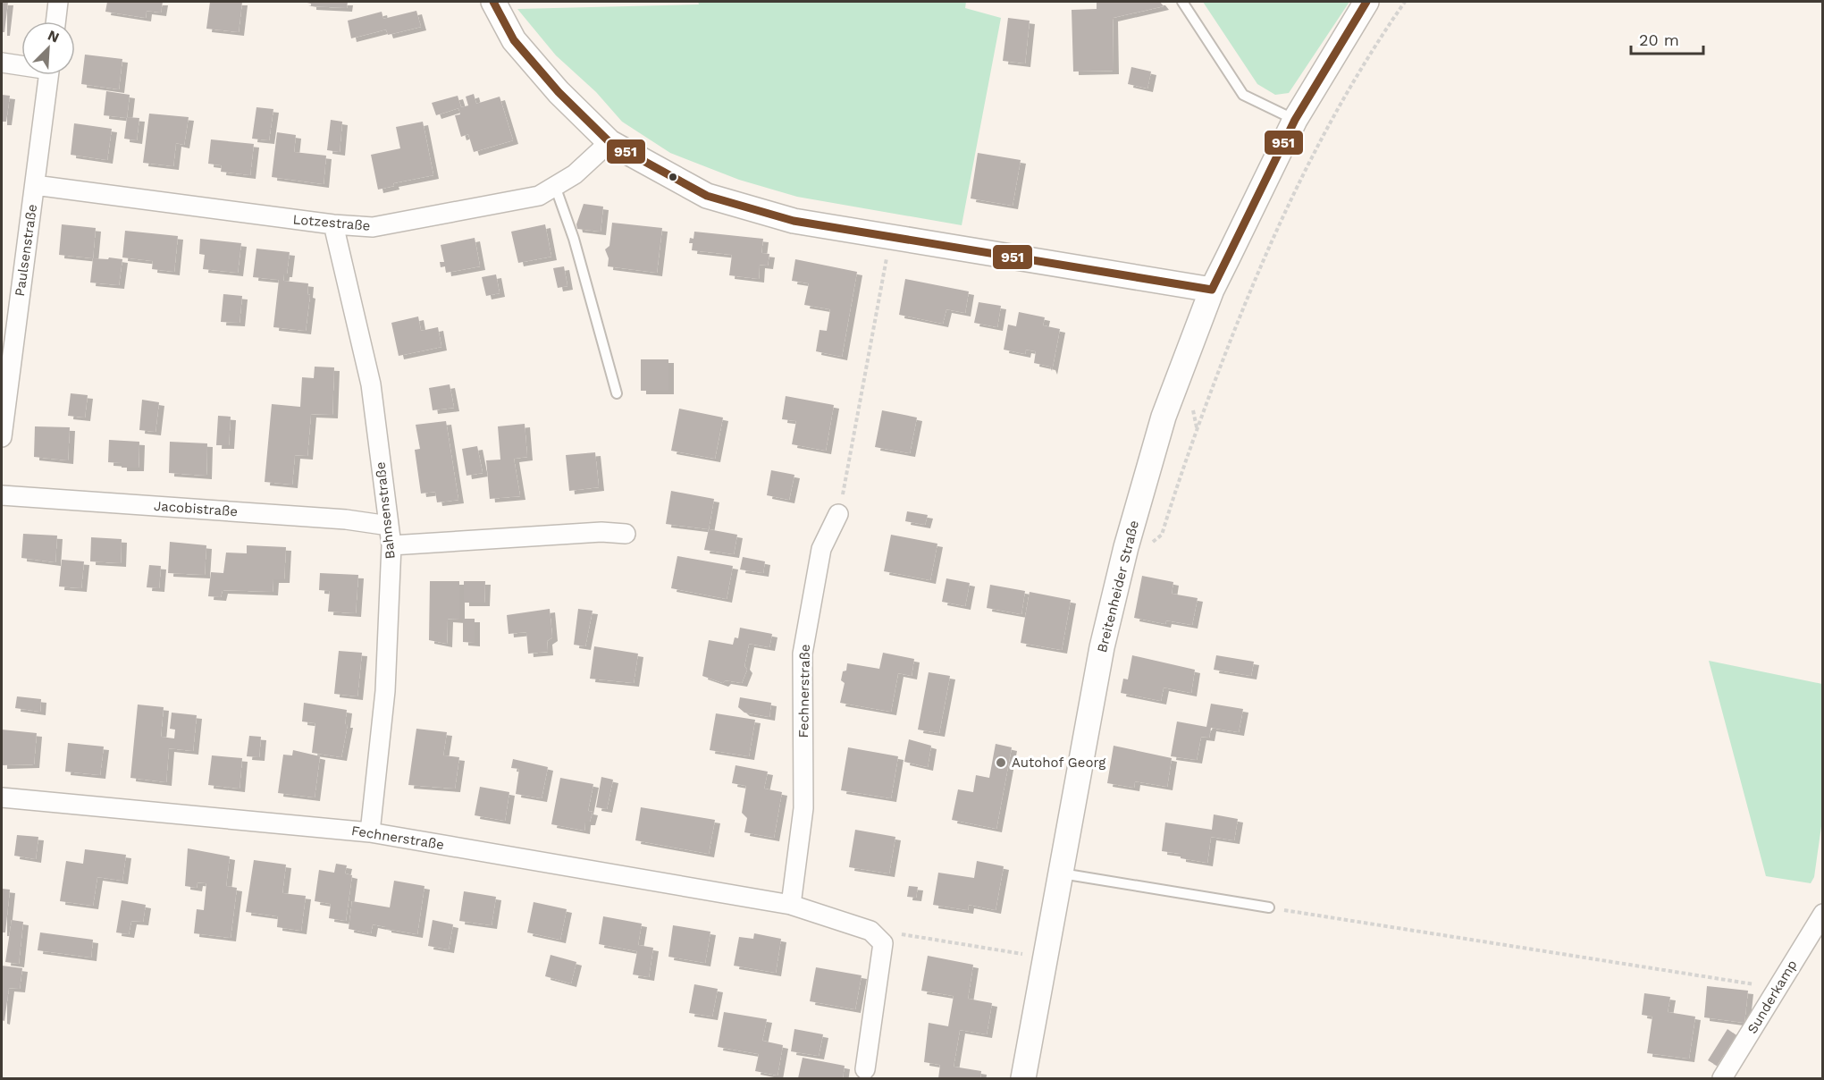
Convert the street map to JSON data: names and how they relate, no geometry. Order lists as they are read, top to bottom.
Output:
{
  "streets": {
    "street": [
      "Lotzestraße",
      "Paulsenstraße",
      "Jacobistraße",
      "Bahnsenstraße",
      "Breitenheider Straße",
      "Fechnerstraße",
      "Sunderkamp"
    ]
  },
  "crossings": [
    ["Lotzestraße", "Paulsenstraße"],
    ["Lotzestraße", "Bahnsenstraße"],
    ["Jacobistraße", "Bahnsenstraße"],
    ["Bahnsenstraße", "Fechnerstraße"]
  ],
  "places": ["Autohof Georg"],
  "lines": ["transit line 951"],
  "scale_bar": "20 m",
  "north": "top right"
}
